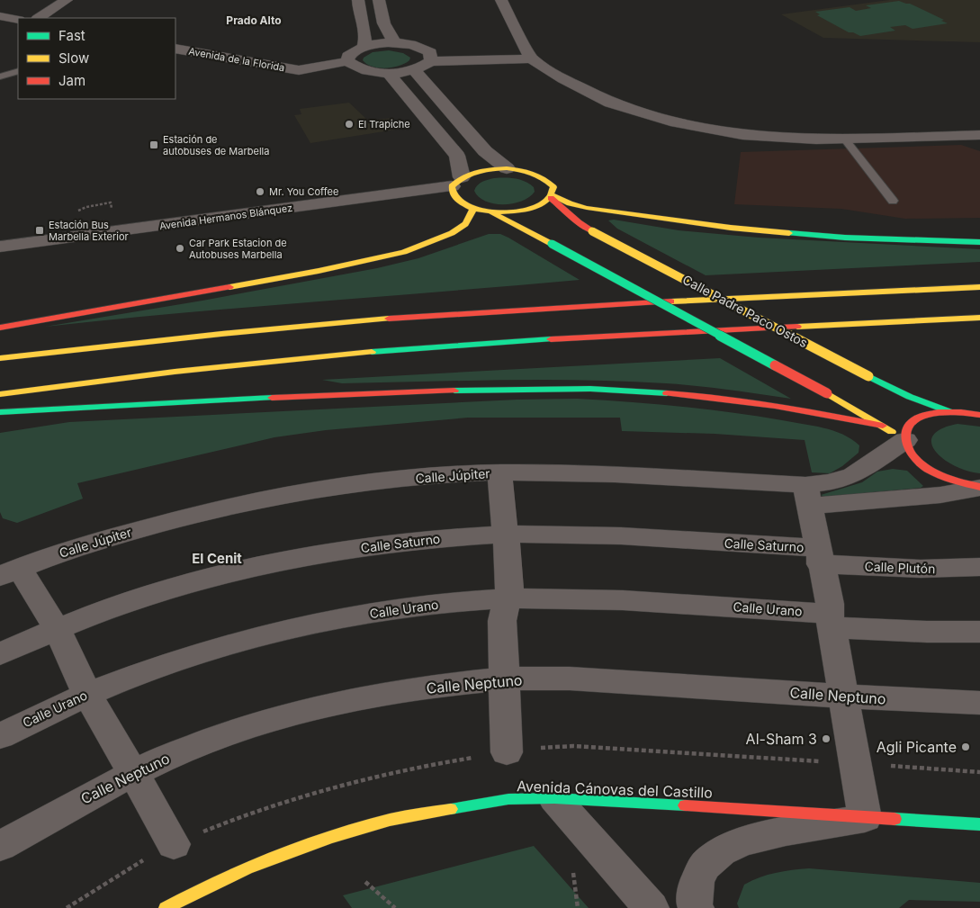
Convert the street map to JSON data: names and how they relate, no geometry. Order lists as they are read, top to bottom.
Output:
{
  "streets": {
    "main road": ["Calle Padre Paco Ostos", "Avenida Cánovas del Castillo"],
    "street": [
      "Avenida de la Florida",
      "Avenida Hermanos Blánquez",
      "Calle Júpiter",
      "Calle Saturno",
      "Calle Plutón",
      "Calle Urano",
      "Calle Neptuno"
    ]
  },
  "crossings": [
    ["Avenida Hermanos Blánquez", "Calle Padre Paco Ostos"],
    ["Calle Saturno", "Calle Plutón"]
  ],
  "districts": ["Prado Alto", "El Cenit"],
  "places": {
    "other": [
      "El Trapiche",
      "Mr. You Coffee",
      "Car Park Estacion de Autobuses Marbella",
      "Al-Sham 3",
      "Agli Picante"
    ],
    "transit": ["Estación de autobuses de Marbella", "Estación Bus Marbella Exterior"]
  },
  "legend": ["Fast", "Slow", "Jam"]
}
